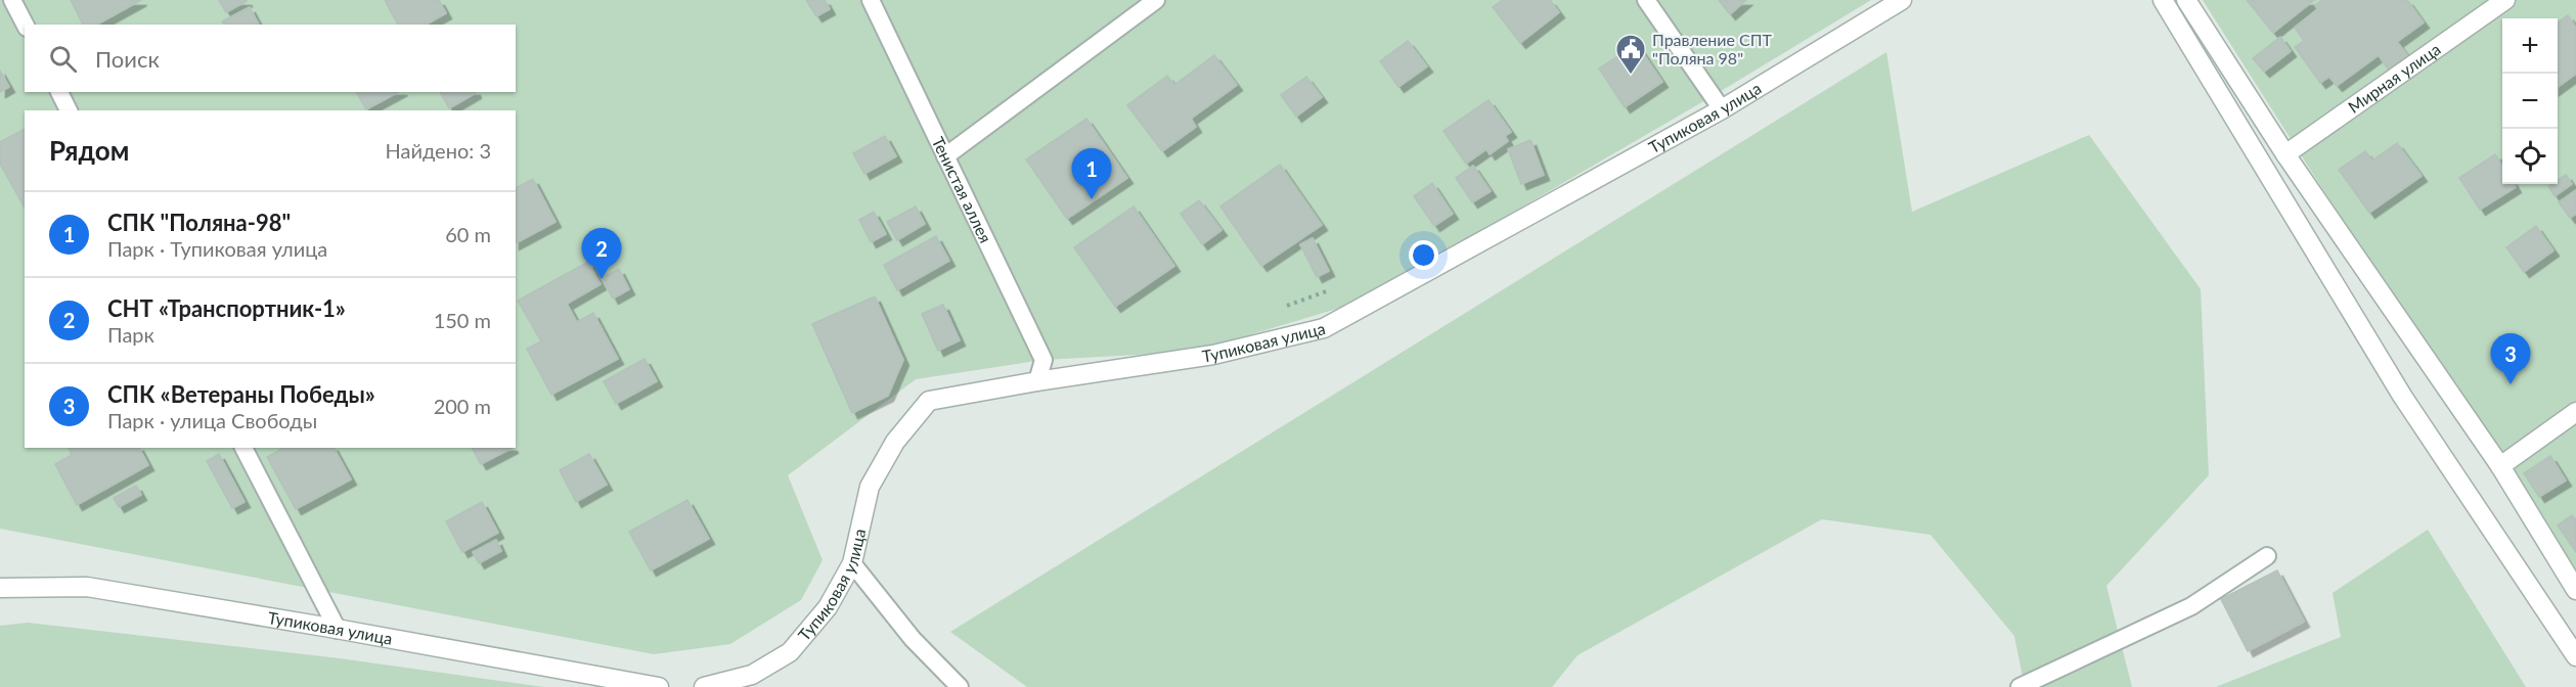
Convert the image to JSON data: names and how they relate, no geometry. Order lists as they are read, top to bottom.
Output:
{
  "streets": {
    "street": ["Мирная улица", "Тупиковая улица"],
    "lane": ["Тенистая аллея"]
  },
  "crossings": [
    ["Тупиковая улица", "Тенистая аллея"]
  ],
  "places": {
    "public building": ["Правление СПТ \"Поляна 98\""]
  },
  "page": {
    "map_buttons": ["+", "−"],
    "search": "Поиск",
    "heading": ["Рядом", "Найдено: 3"],
    "pins": ["1", "2", "3"],
    "list": [
      {
        "mark": "1",
        "name": "СПК \"Поляна-98\"",
        "note": "Парк · Тупиковая улица",
        "value": "60 m"
      },
      {
        "mark": "2",
        "name": "СНТ «Транспортник-1»",
        "note": "Парк",
        "value": "150 m"
      },
      {
        "mark": "3",
        "name": "СПК «Ветераны Победы»",
        "note": "Парк · улица Свободы",
        "value": "200 m"
      }
    ]
  }
}
